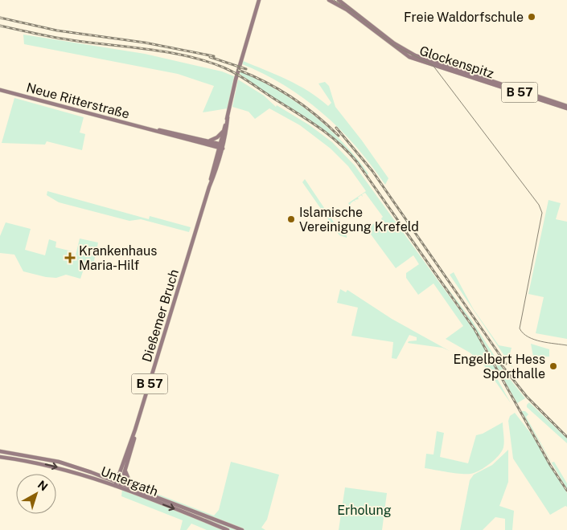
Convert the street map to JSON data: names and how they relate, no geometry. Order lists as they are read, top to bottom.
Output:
{
  "streets": {
    "main road": [
      "Glockenspitz",
      "B 57",
      "Neue Ritterstraße",
      "Dießemer Bruch",
      "Untergath"
    ]
  },
  "crossings": [
    ["B 57", "Neue Ritterstraße"],
    ["B 57", "Dießemer Bruch"],
    ["Neue Ritterstraße", "Dießemer Bruch"],
    ["Dießemer Bruch", "Untergath"]
  ],
  "parks": ["Erholung"],
  "places": {
    "other": ["Freie Waldorfschule", "Islamische Vereinigung Krefeld", "Engelbert Hess Sporthalle"],
    "health": ["Krankenhaus Maria-Hilf"]
  },
  "north": "top right"
}
